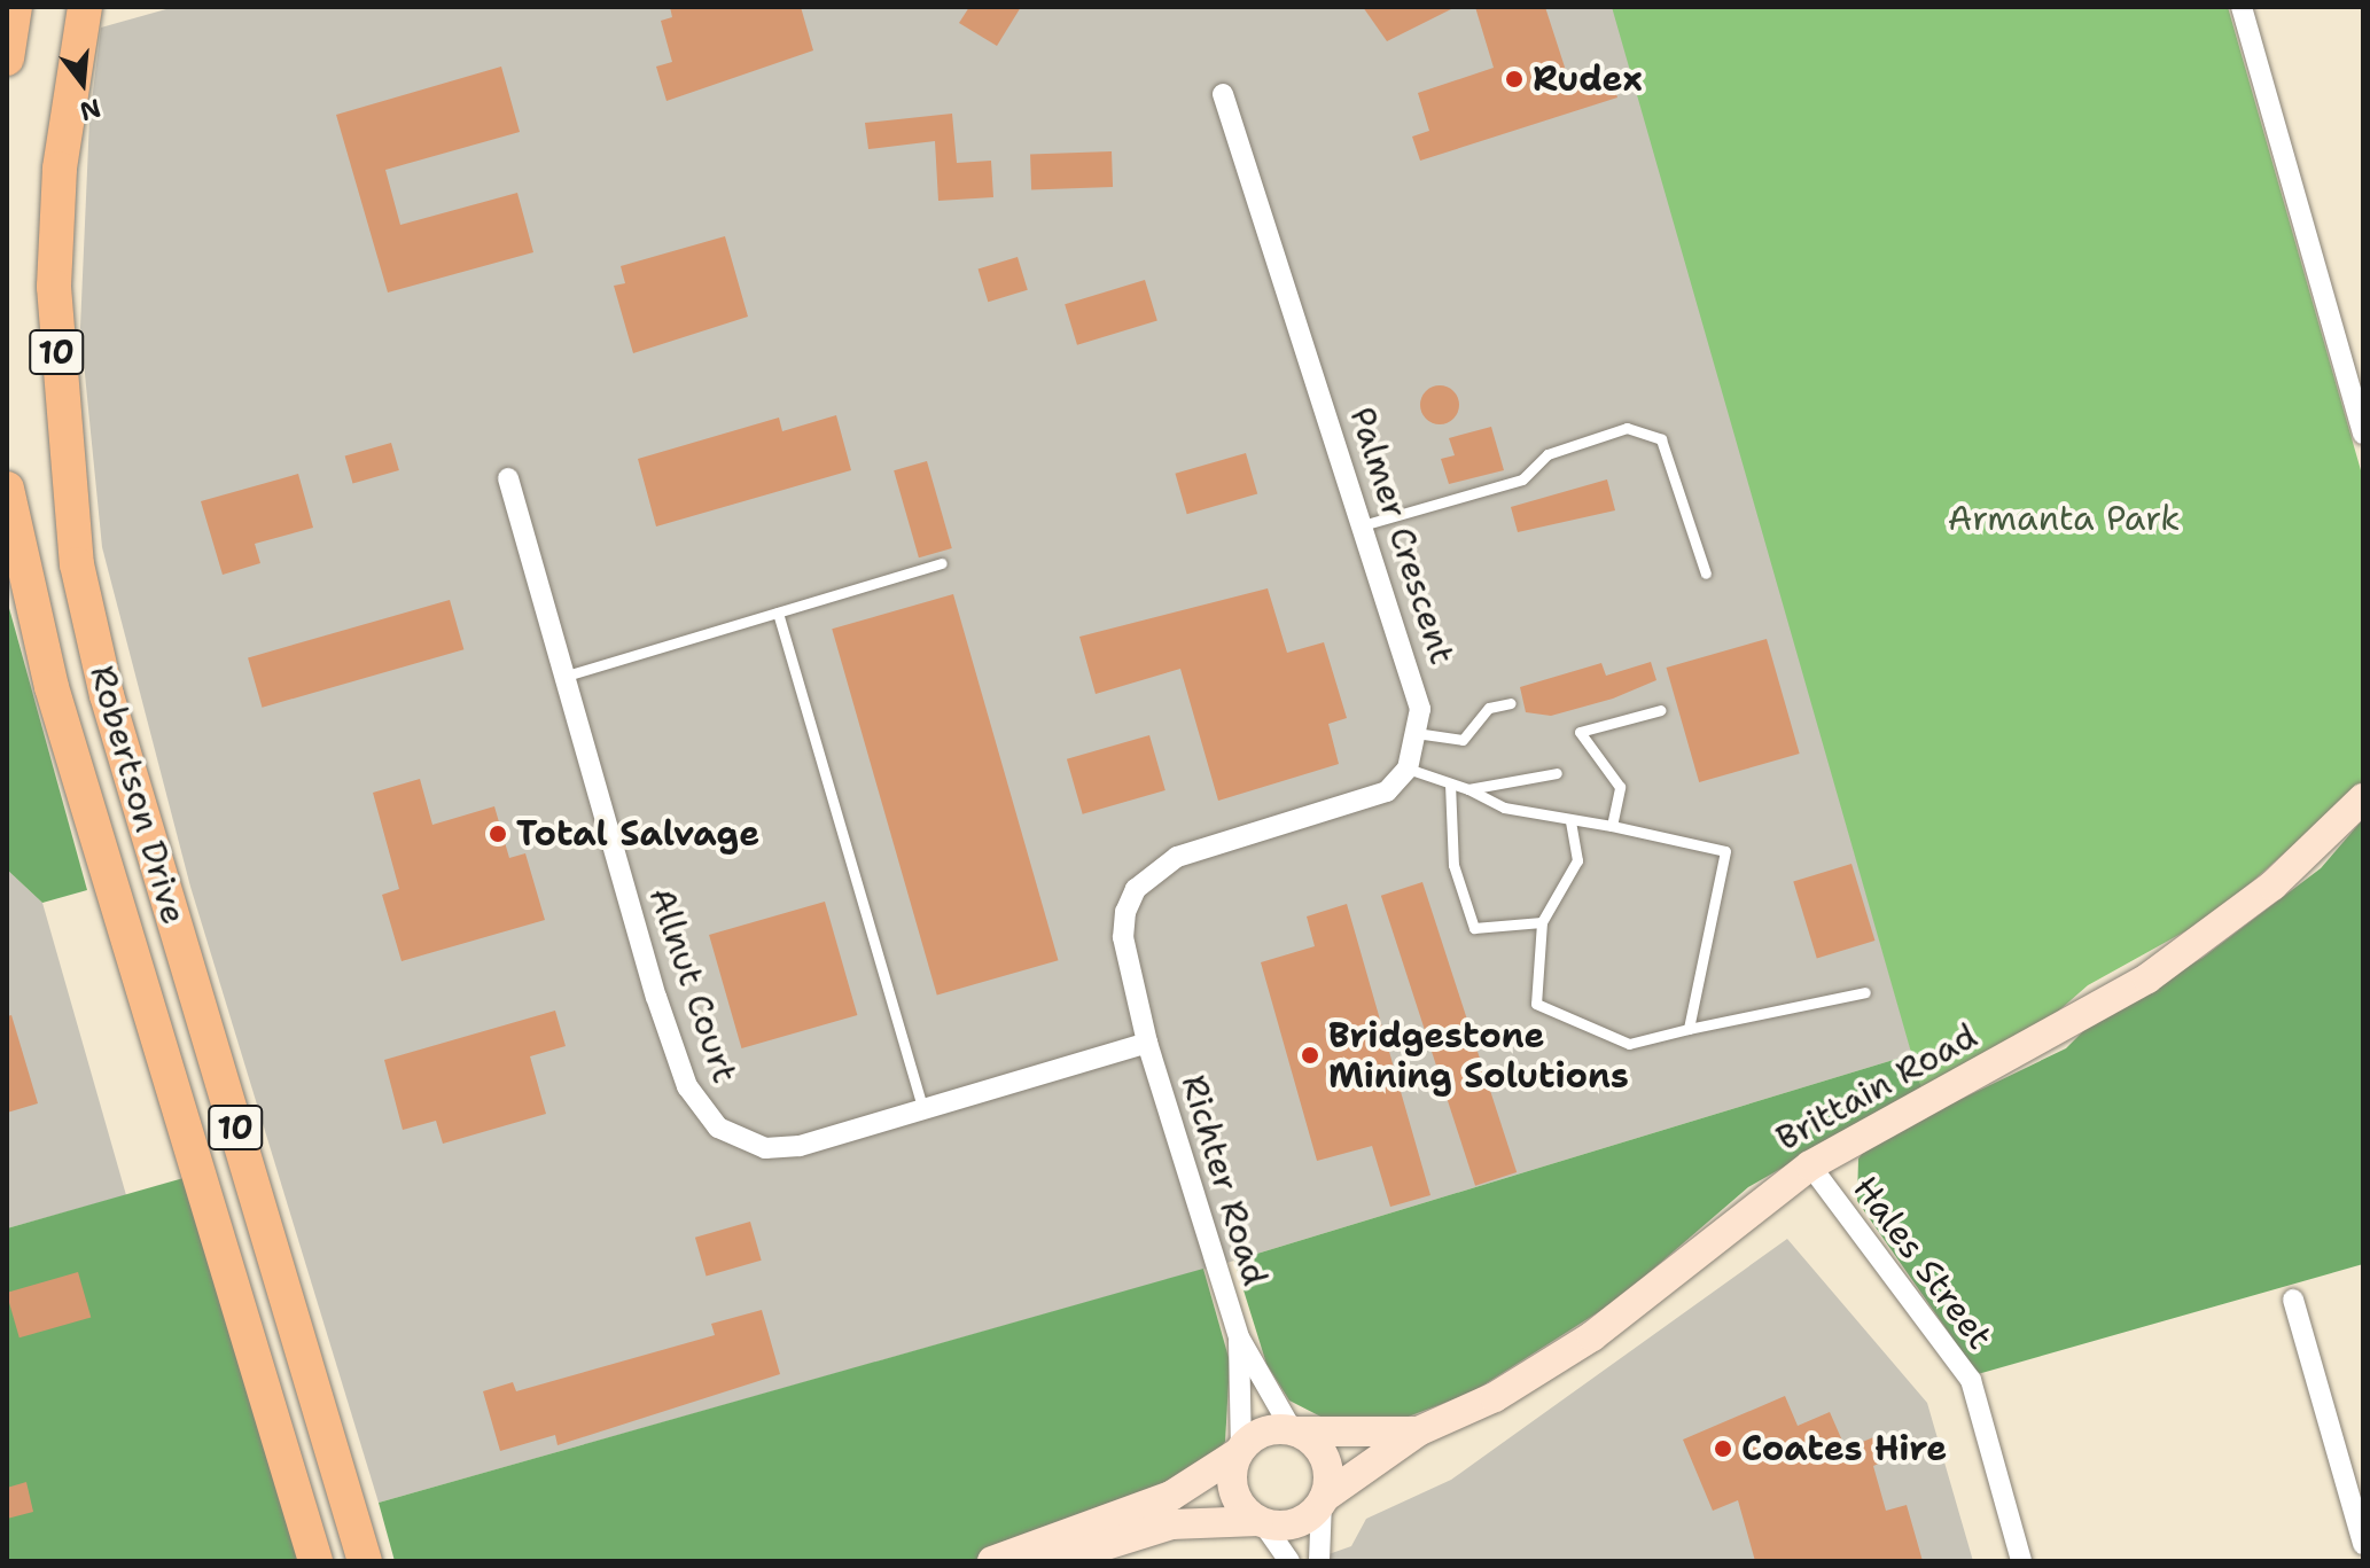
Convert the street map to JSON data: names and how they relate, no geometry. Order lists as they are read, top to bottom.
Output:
{
  "streets": {
    "highway": ["10", "Robertson Drive"],
    "main road": ["Brittain Road"],
    "street": [
      "Palmer Crescent",
      "Allnut Court",
      "Richter Road",
      "Hales Street"
    ]
  },
  "crossings": [
    ["Allnut Court", "Richter Road"],
    ["Brittain Road", "Richter Road"],
    ["Brittain Road", "Hales Street"]
  ],
  "parks": ["Armanta Park"],
  "places": [
    "Rudex",
    "Total Salvage",
    "Bridgestone Mining Solutions",
    "Coates Hire"
  ],
  "north": "bottom"
}
